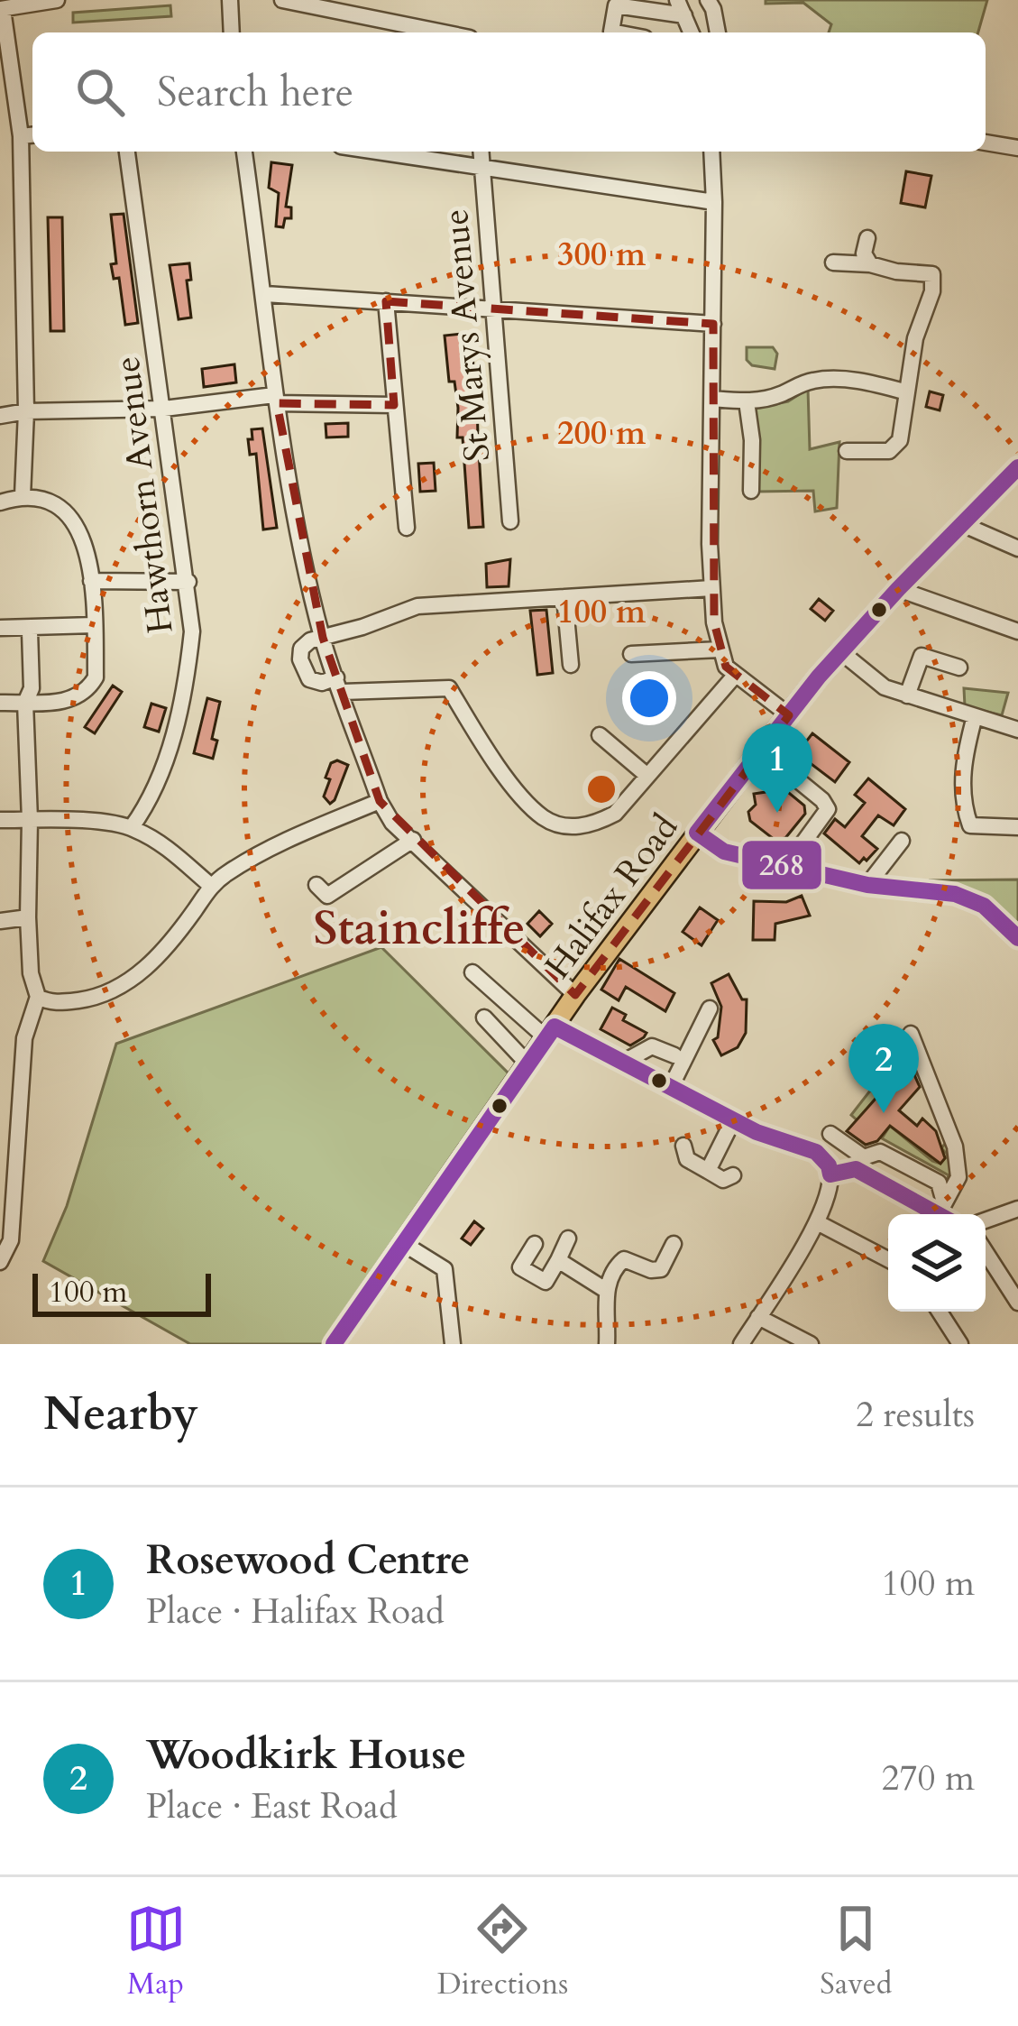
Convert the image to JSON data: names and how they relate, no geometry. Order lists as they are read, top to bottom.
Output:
{
  "streets": {
    "main road": ["Halifax Road"],
    "street": ["St Marys Avenue", "Hawthorn Avenue"]
  },
  "districts": ["Staincliffe"],
  "lines": ["transit line 268"],
  "scale_bar": "100 m",
  "page": {
    "search": "Search here",
    "pins": ["1", "2"],
    "scale": "100 m",
    "heading": ["Nearby", "2 results"],
    "list": [
      {
        "mark": "1",
        "name": "Rosewood Centre",
        "note": "Place · Halifax Road",
        "value": "100 m"
      },
      {
        "mark": "2",
        "name": "Woodkirk House",
        "note": "Place · East Road",
        "value": "270 m"
      }
    ],
    "nav": ["Map", "Directions", "Saved"]
  },
  "rings": ["300 m", "200 m", "100 m"]
}
